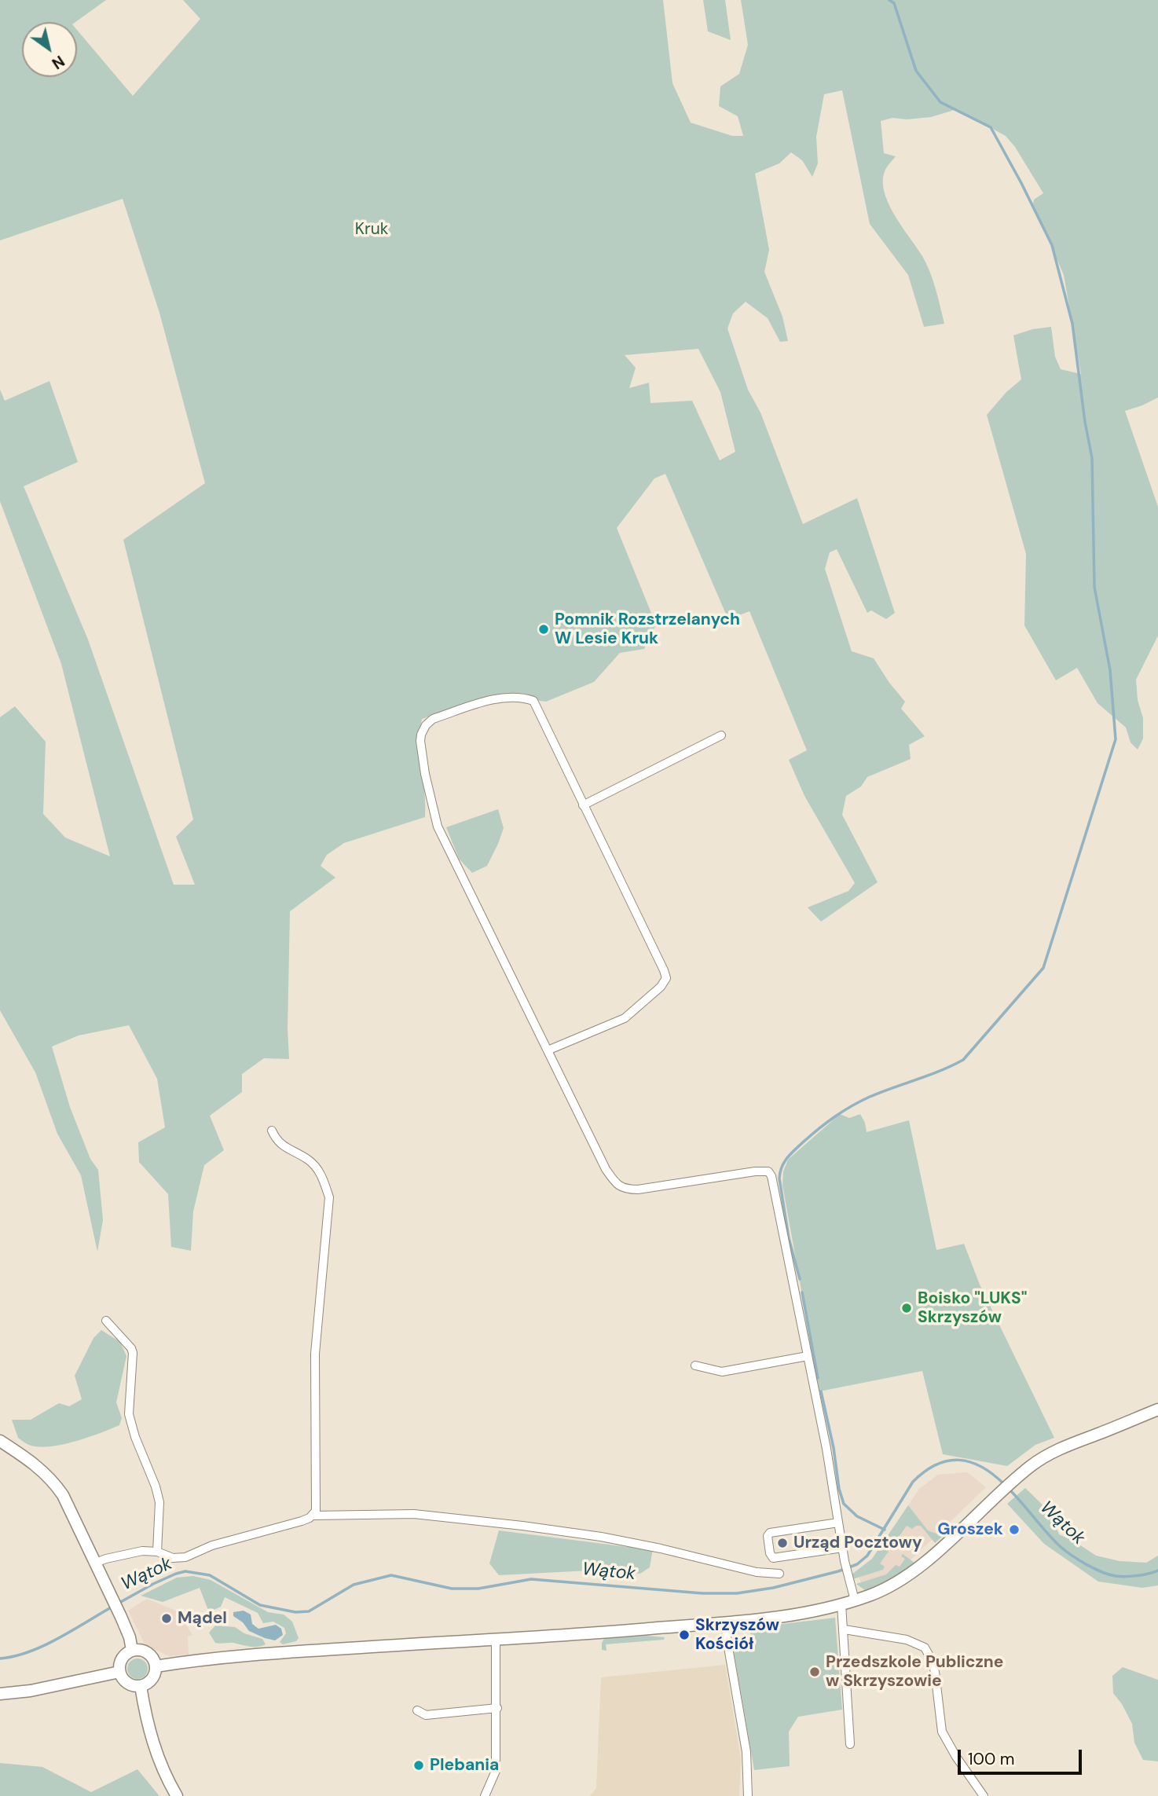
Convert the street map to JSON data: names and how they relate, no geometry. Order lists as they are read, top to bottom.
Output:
{
  "water": ["Wątok"],
  "parks": ["Kruk"],
  "places": [
    "Pomnik Rozstrzelanych W Lesie Kruk",
    "Boisko \"LUKS\" Skrzyszów",
    "Groszek",
    "Urząd Pocztowy",
    "Mądel",
    "Skrzyszów Kościół",
    "Przedszkole Publiczne w Skrzyszowie",
    "Plebania"
  ],
  "scale_bar": "100 m",
  "north": "bottom right"
}
